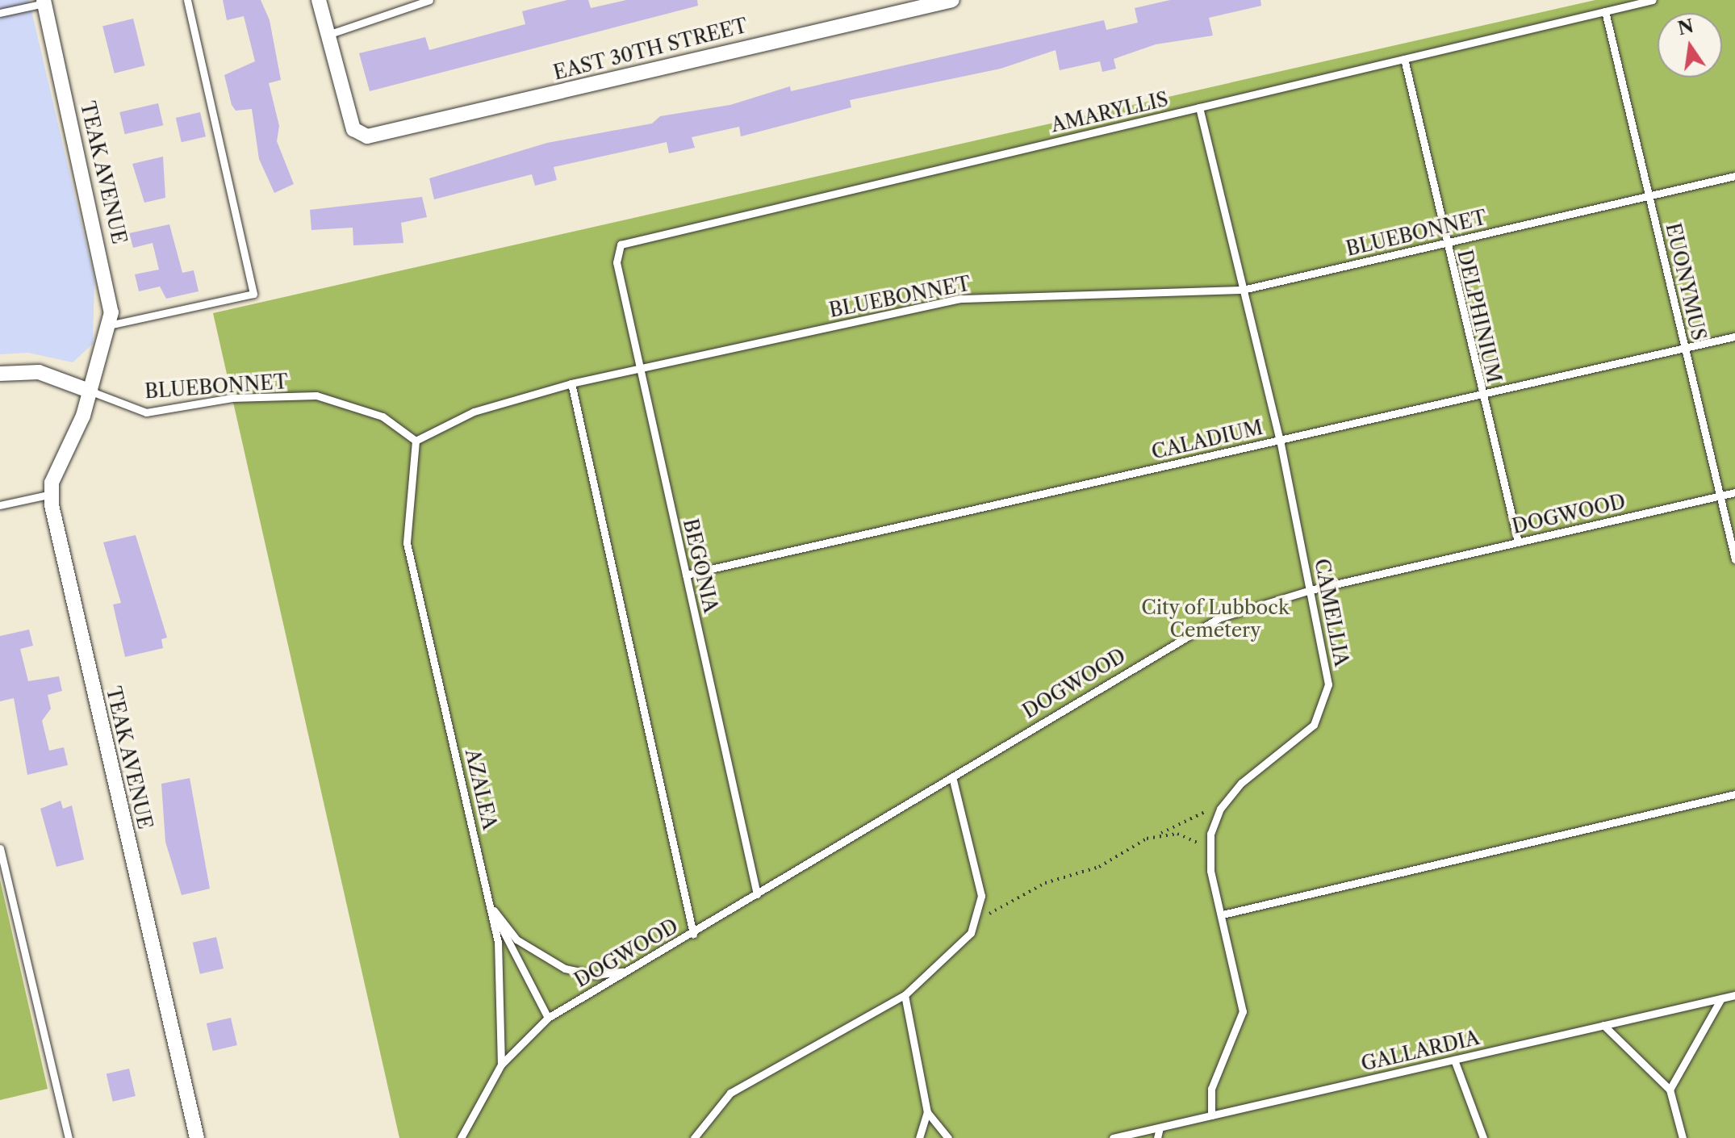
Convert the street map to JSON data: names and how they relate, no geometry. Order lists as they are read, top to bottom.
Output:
{
  "streets": {
    "street": ["EAST 30TH STREET", "TEAK AVENUE"],
    "lane": [
      "AMARYLLIS",
      "BLUEBONNET",
      "EUONYMUS",
      "DELPHINIUM",
      "CALADIUM",
      "DOGWOOD",
      "BEGONIA",
      "CAMELLIA",
      "AZALEA",
      "GALLARDIA"
    ]
  },
  "crossings": [
    ["AMARYLLIS", "EUONYMUS"],
    ["AMARYLLIS", "DELPHINIUM"],
    ["AMARYLLIS", "BEGONIA"],
    ["AMARYLLIS", "CAMELLIA"],
    ["TEAK AVENUE", "BLUEBONNET"],
    ["BLUEBONNET", "EUONYMUS"],
    ["BLUEBONNET", "DELPHINIUM"],
    ["BLUEBONNET", "BEGONIA"],
    ["BLUEBONNET", "CAMELLIA"],
    ["BLUEBONNET", "AZALEA"],
    ["EUONYMUS", "CALADIUM"],
    ["EUONYMUS", "DOGWOOD"],
    ["DELPHINIUM", "CALADIUM"],
    ["DELPHINIUM", "DOGWOOD"],
    ["CALADIUM", "BEGONIA"],
    ["CALADIUM", "CAMELLIA"],
    ["DOGWOOD", "BEGONIA"],
    ["DOGWOOD", "CAMELLIA"],
    ["DOGWOOD", "AZALEA"]
  ],
  "parks": ["City of Lubbock Cemetery"],
  "north": "top"
}
